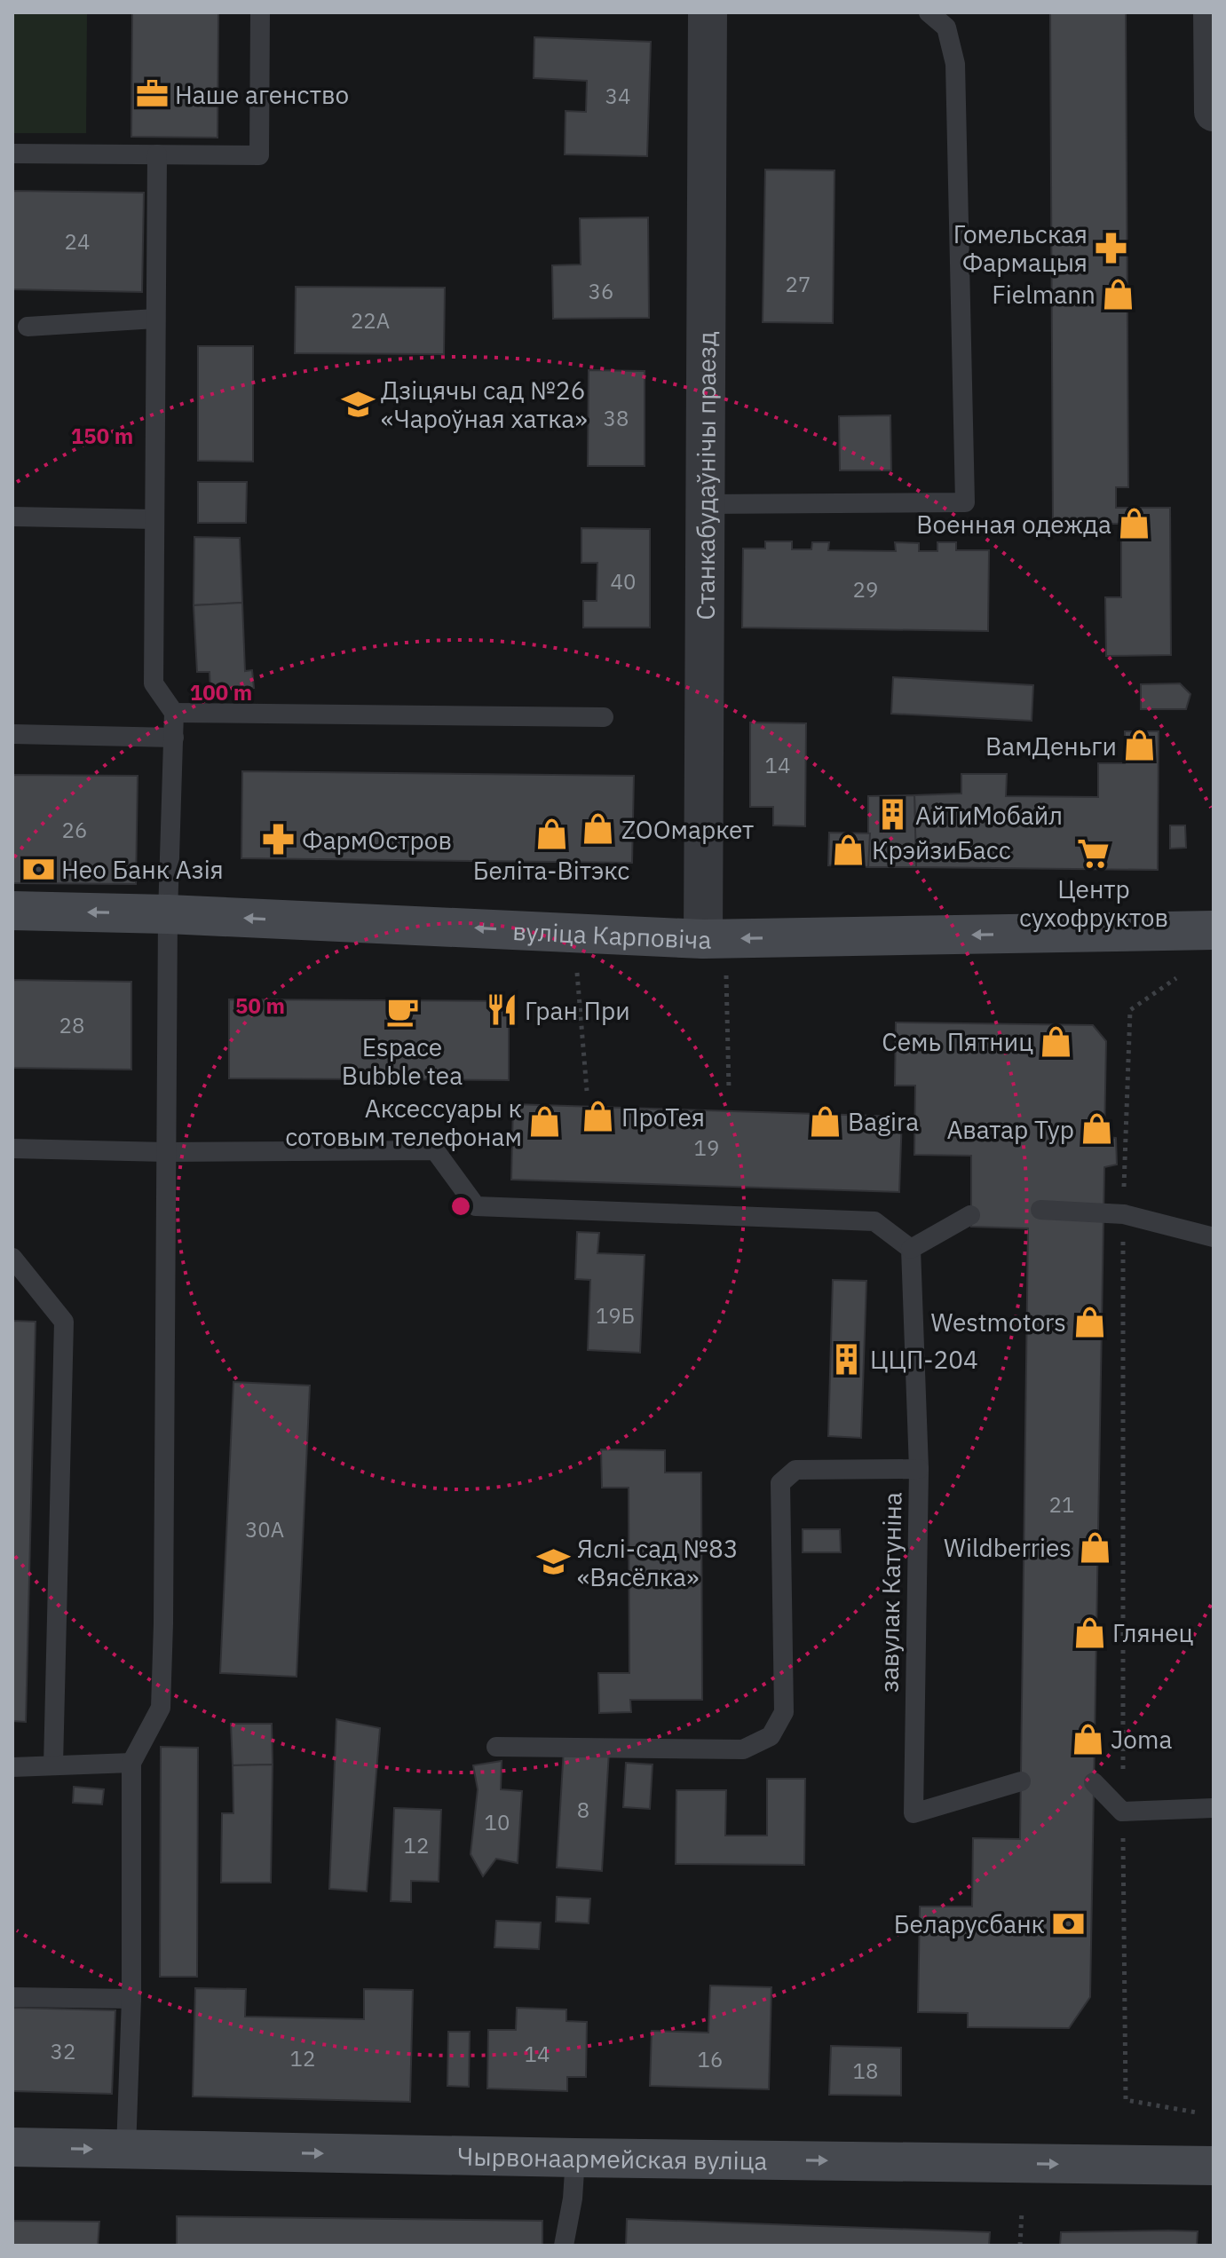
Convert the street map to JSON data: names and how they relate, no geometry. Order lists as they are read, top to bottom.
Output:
{
  "streets": {
    "street": ["Станкабудаўнічы праезд", "вуліца Карповіча", "Чырвонаармейская вуліца"],
    "lane": ["завулак Катуніна"]
  },
  "crossings": [
    ["Станкабудаўнічы праезд", "вуліца Карповіча"]
  ],
  "one_way": ["вуліца Карповіча", "Чырвонаармейская вуліца"],
  "places": {
    "office": ["Наше агенство"],
    "pharmacy": ["Гомельская Фармацыя", "ФармОстров"],
    "shop": [
      "Fielmann",
      "Военная одежда",
      "ВамДеньги",
      "ZOOмаркет",
      "Беліта-Вітэкс",
      "КрэйзиБасс",
      "Семь Пятниц",
      "ПроТея",
      "Bagira",
      "Аксессуары к сотовым телефонам",
      "Аватар Тур",
      "Westmotors",
      "Wildberries",
      "Глянец",
      "Joma"
    ],
    "school or university": ["Дзіцячы сад №26 «Чароўная хатка»", "Яслі-сад №83 «Вясёлка»"],
    "building": ["АйТиМобайл", "ЦЦП-204"],
    "supermarket": ["Центр сухофруктов"],
    "bank": ["Нео Банк Азія", "Беларусбанк"],
    "restaurant": ["Гран При"],
    "cafe": ["Espace Bubble tea"]
  },
  "house_numbers": [
    "34",
    "24",
    "27",
    "36",
    "22А",
    "38",
    "40",
    "29",
    "14",
    "26",
    "28",
    "19",
    "19Б",
    "21",
    "30А",
    "8",
    "10",
    "12",
    "32",
    "14",
    "12",
    "16",
    "18"
  ],
  "rings": ["150 m", "100 m", "50 m"]
}
